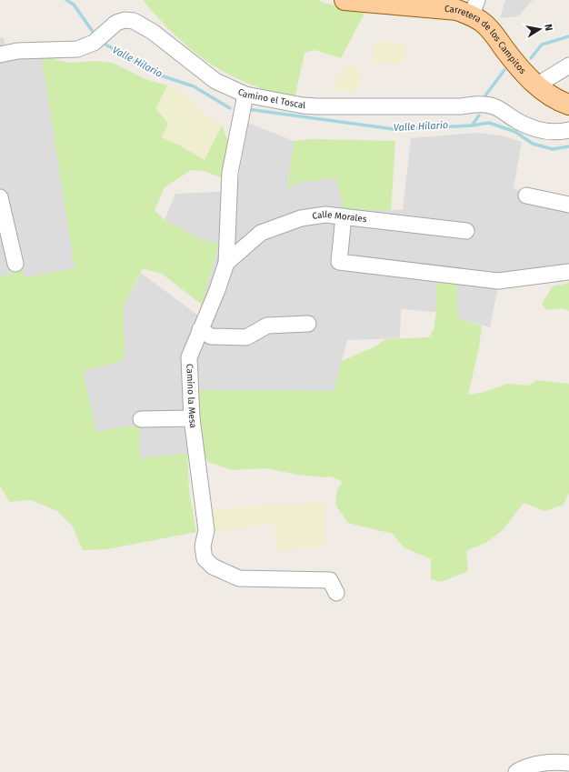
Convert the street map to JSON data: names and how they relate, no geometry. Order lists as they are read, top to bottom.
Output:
{
  "streets": {
    "main road": ["Carretera de los Campitos"],
    "street": ["Camino el Toscal", "Calle Morales", "Camino la Mesa"]
  },
  "crossings": [
    ["Camino el Toscal", "Camino la Mesa"],
    ["Calle Morales", "Camino la Mesa"]
  ],
  "water": ["Valle Hilario"],
  "north": "right"
}
